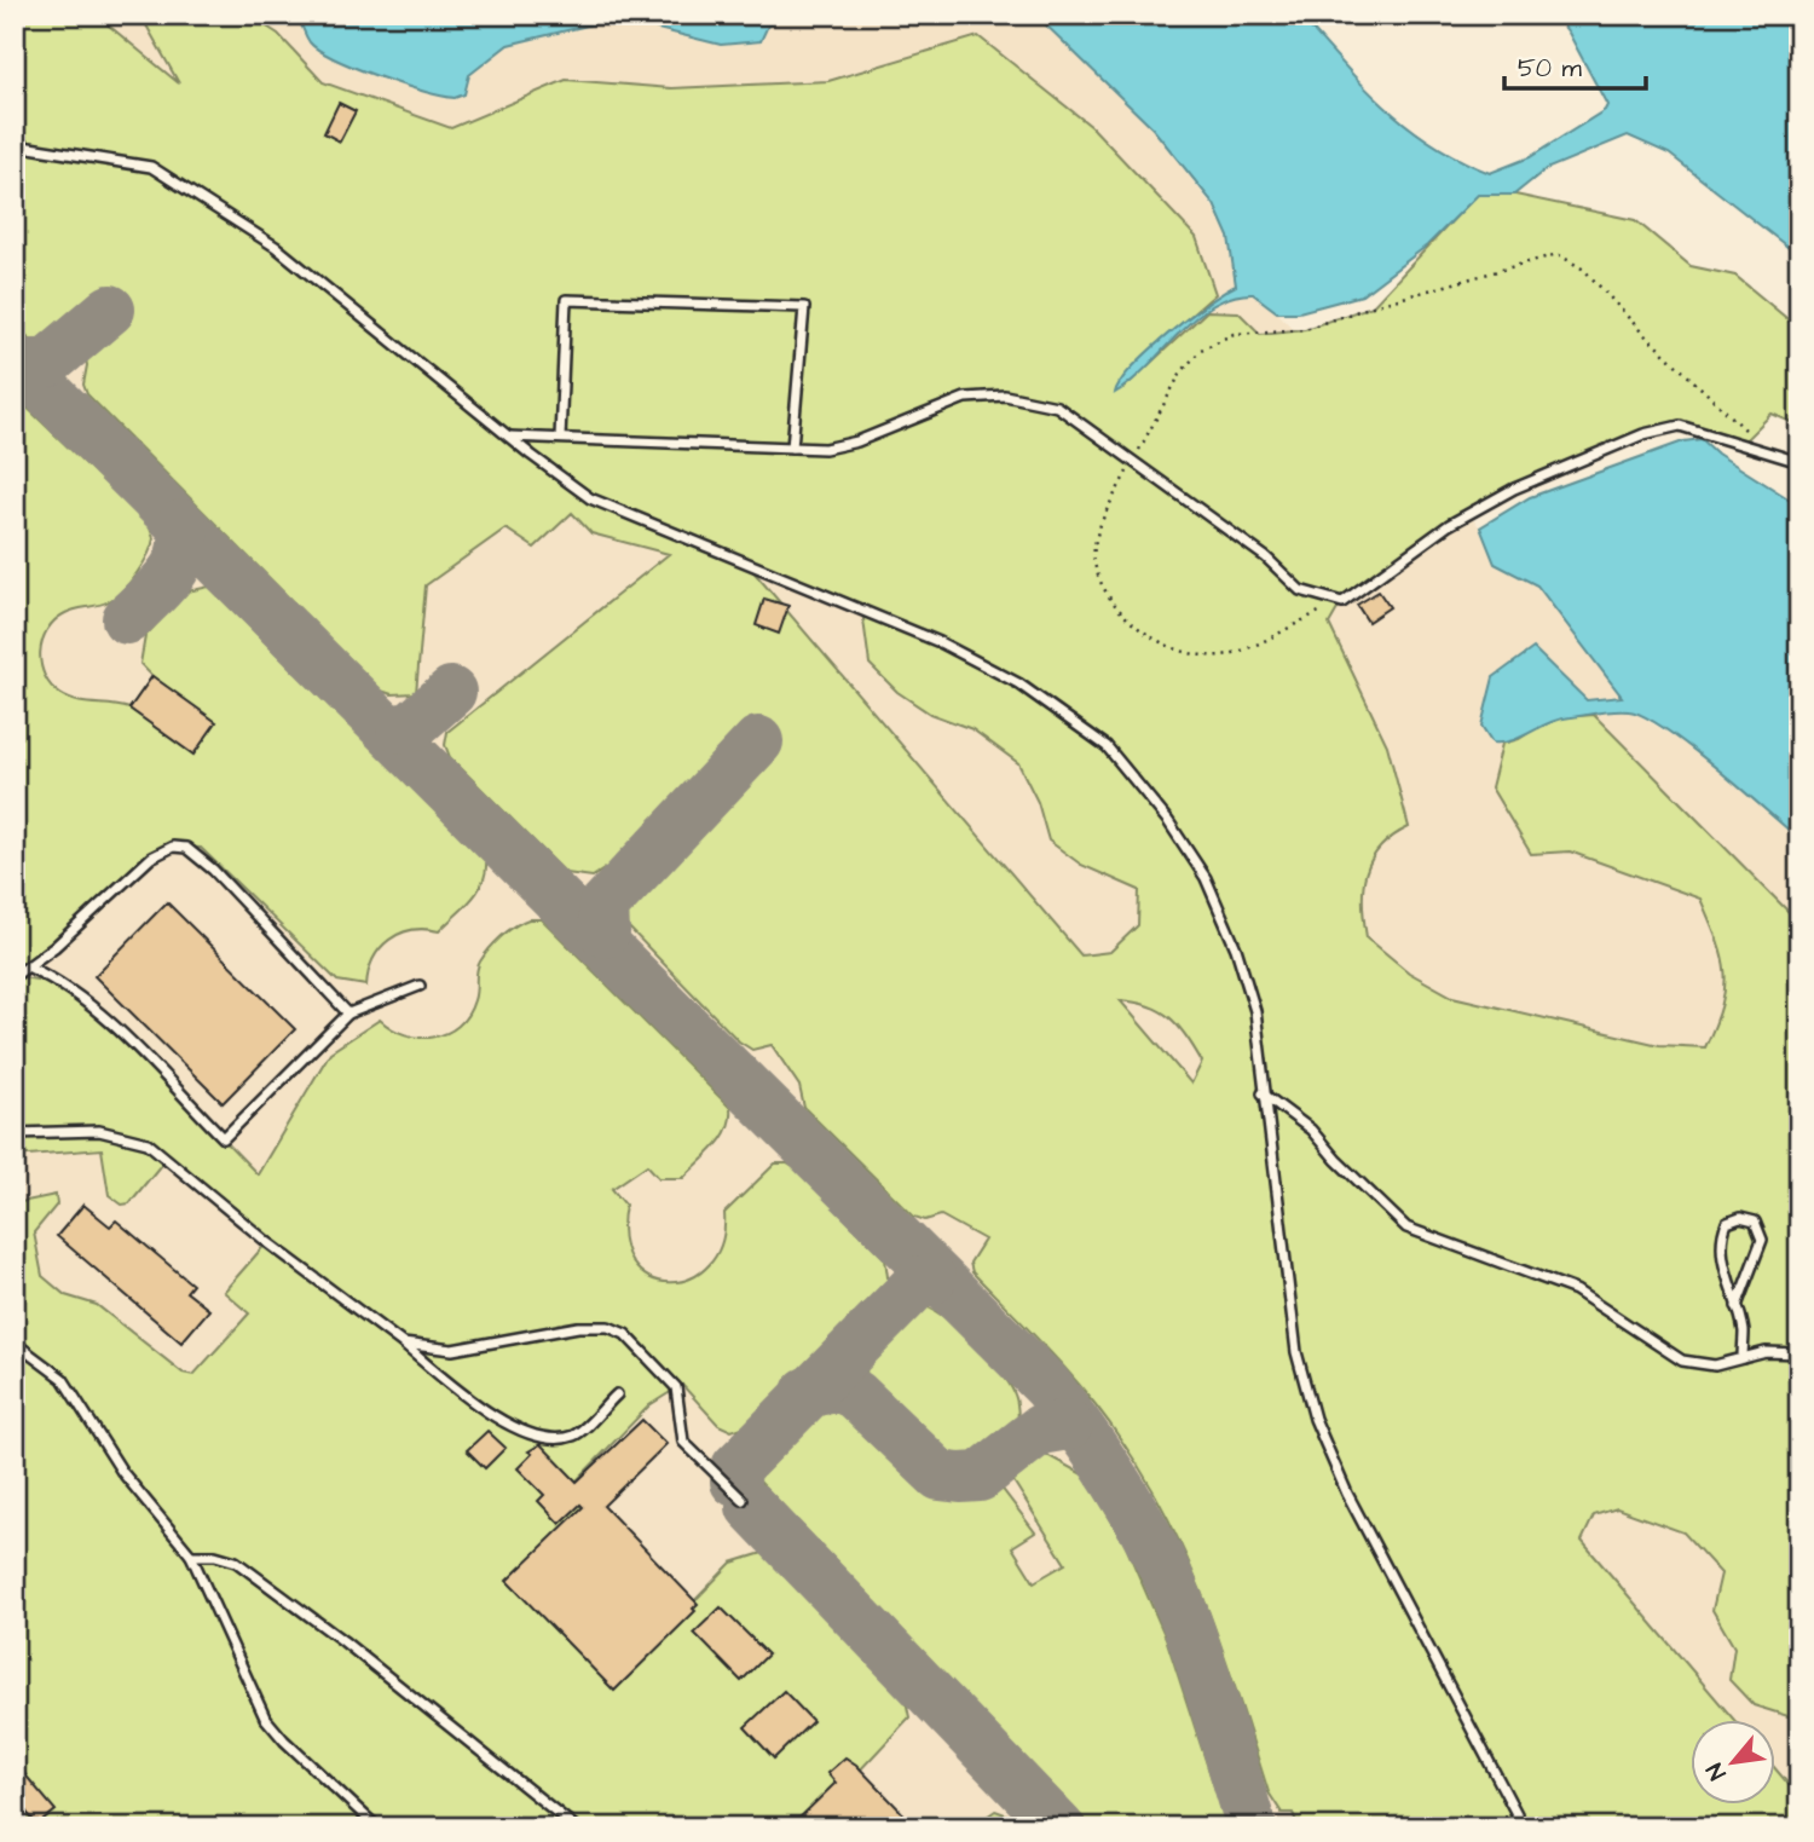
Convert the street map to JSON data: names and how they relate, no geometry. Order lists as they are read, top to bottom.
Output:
{
  "scale_bar": "50 m",
  "north": "bottom left"
}
